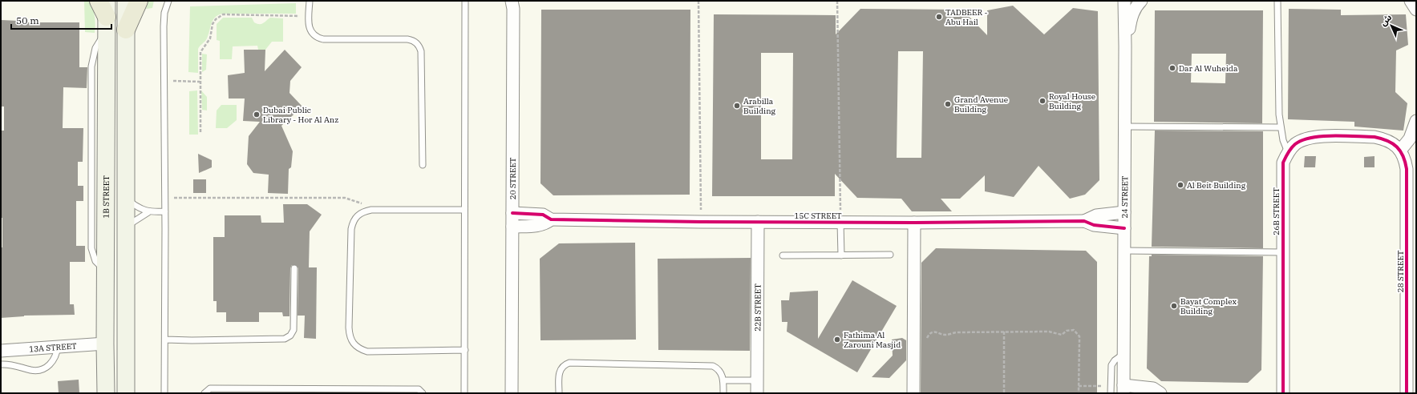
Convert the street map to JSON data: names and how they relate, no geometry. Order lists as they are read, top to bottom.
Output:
{
  "streets": {
    "street": [
      "20 STREET",
      "1B STREET",
      "24 STREET",
      "26B STREET",
      "15C STREET",
      "28 STREET",
      "22B STREET",
      "13A STREET"
    ]
  },
  "crossings": [
    ["20 STREET", "15C STREET"],
    ["1B STREET", "13A STREET"],
    ["24 STREET", "15C STREET"],
    ["26B STREET", "28 STREET"],
    ["15C STREET", "22B STREET"]
  ],
  "places": [
    "TADBEER - Abu Hail",
    "Dar Al Wuheida",
    "Royal House Building",
    "Grand Avenue Building",
    "Arabilla Building",
    "Dubai Public Library - Hor Al Anz",
    "Al Beit Building",
    "Bayat Complex Building",
    "Fathima Al Zarouni Masjid"
  ],
  "scale_bar": "50 m",
  "north": "top left"
}
